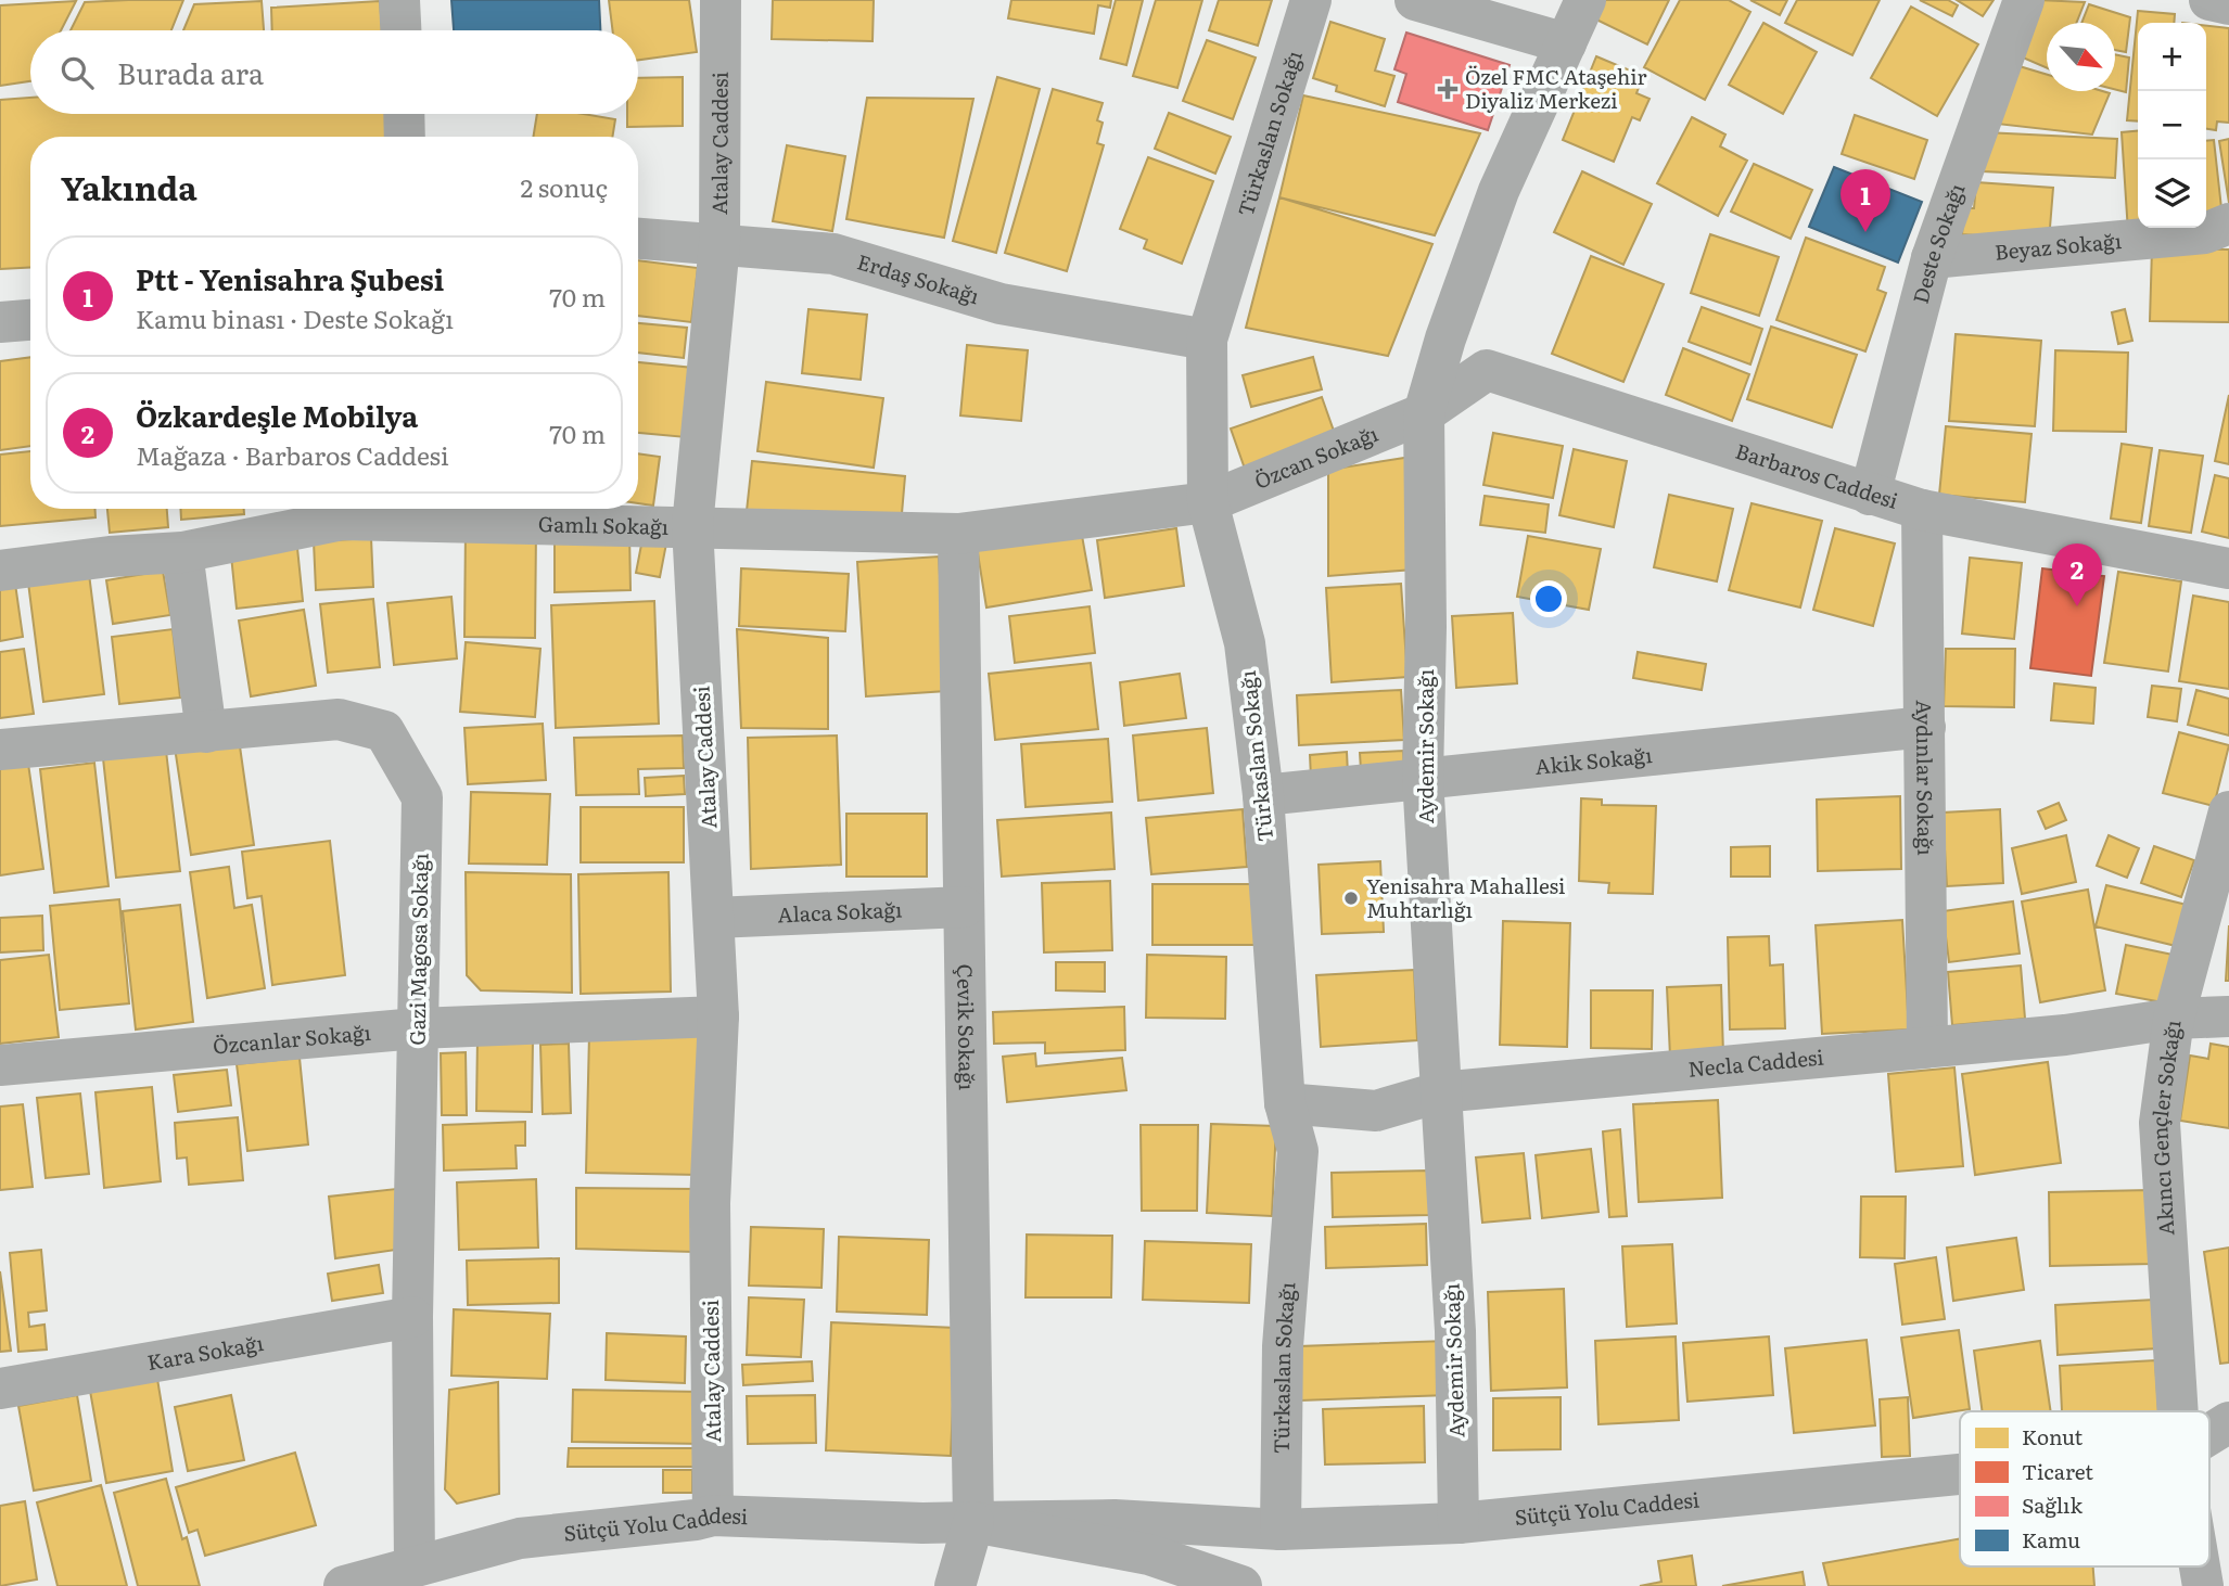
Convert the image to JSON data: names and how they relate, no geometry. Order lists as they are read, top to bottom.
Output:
{
  "streets": {
    "street": [
      "Türkaslan Sokağı",
      "Atalay Caddesi",
      "Deste Sokağı",
      "Beyaz Sokağı",
      "Erdaş Sokağı",
      "Özcan Sokağı",
      "Barbaros Caddesi",
      "Gamlı Sokağı",
      "Aydemir Sokağı",
      "Akik Sokağı",
      "Aydınlar Sokağı",
      "Alaca Sokağı",
      "Gazi Magosa Sokağı",
      "Çevik Sokağı",
      "Özcanlar Sokağı",
      "Necla Caddesi",
      "Akıncı Gençler Sokağı",
      "Kara Sokağı",
      "Sütçü Yolu Caddesi"
    ]
  },
  "crossings": [
    ["Türkaslan Sokağı", "Erdaş Sokağı"],
    ["Türkaslan Sokağı", "Özcan Sokağı"],
    ["Türkaslan Sokağı", "Gamlı Sokağı"],
    ["Türkaslan Sokağı", "Akik Sokağı"],
    ["Türkaslan Sokağı", "Necla Caddesi"],
    ["Türkaslan Sokağı", "Sütçü Yolu Caddesi"],
    ["Atalay Caddesi", "Erdaş Sokağı"],
    ["Atalay Caddesi", "Gamlı Sokağı"],
    ["Atalay Caddesi", "Alaca Sokağı"],
    ["Atalay Caddesi", "Özcanlar Sokağı"],
    ["Atalay Caddesi", "Sütçü Yolu Caddesi"],
    ["Deste Sokağı", "Beyaz Sokağı"],
    ["Deste Sokağı", "Barbaros Caddesi"],
    ["Özcan Sokağı", "Barbaros Caddesi"],
    ["Özcan Sokağı", "Gamlı Sokağı"],
    ["Özcan Sokağı", "Aydemir Sokağı"],
    ["Barbaros Caddesi", "Aydemir Sokağı"],
    ["Barbaros Caddesi", "Aydınlar Sokağı"],
    ["Gamlı Sokağı", "Çevik Sokağı"],
    ["Aydemir Sokağı", "Akik Sokağı"],
    ["Aydemir Sokağı", "Necla Caddesi"],
    ["Aydemir Sokağı", "Sütçü Yolu Caddesi"],
    ["Akik Sokağı", "Aydınlar Sokağı"],
    ["Aydınlar Sokağı", "Necla Caddesi"],
    ["Alaca Sokağı", "Çevik Sokağı"],
    ["Gazi Magosa Sokağı", "Özcanlar Sokağı"],
    ["Gazi Magosa Sokağı", "Kara Sokağı"],
    ["Gazi Magosa Sokağı", "Sütçü Yolu Caddesi"],
    ["Çevik Sokağı", "Sütçü Yolu Caddesi"],
    ["Necla Caddesi", "Akıncı Gençler Sokağı"]
  ],
  "places": {
    "health": ["Özel FMC Ataşehir Diyaliz Merkezi"],
    "other": ["Yenisahra Mahallesi Muhtarlığı"]
  },
  "legend": [
    "Konut",
    "Ticaret",
    "Sağlık",
    "Kamu"
  ],
  "north": "bottom right",
  "page": {
    "map_buttons": ["+", "−"],
    "search": "Burada ara",
    "heading": ["Yakında", "2 sonuç"],
    "pins": ["1", "2"],
    "list": [
      {
        "mark": "1",
        "name": "Ptt - Yenisahra Şubesi",
        "note": "Kamu binası · Deste Sokağı",
        "value": "70 m"
      },
      {
        "mark": "2",
        "name": "Özkardeşle Mobilya",
        "note": "Mağaza · Barbaros Caddesi",
        "value": "70 m"
      }
    ]
  }
}
